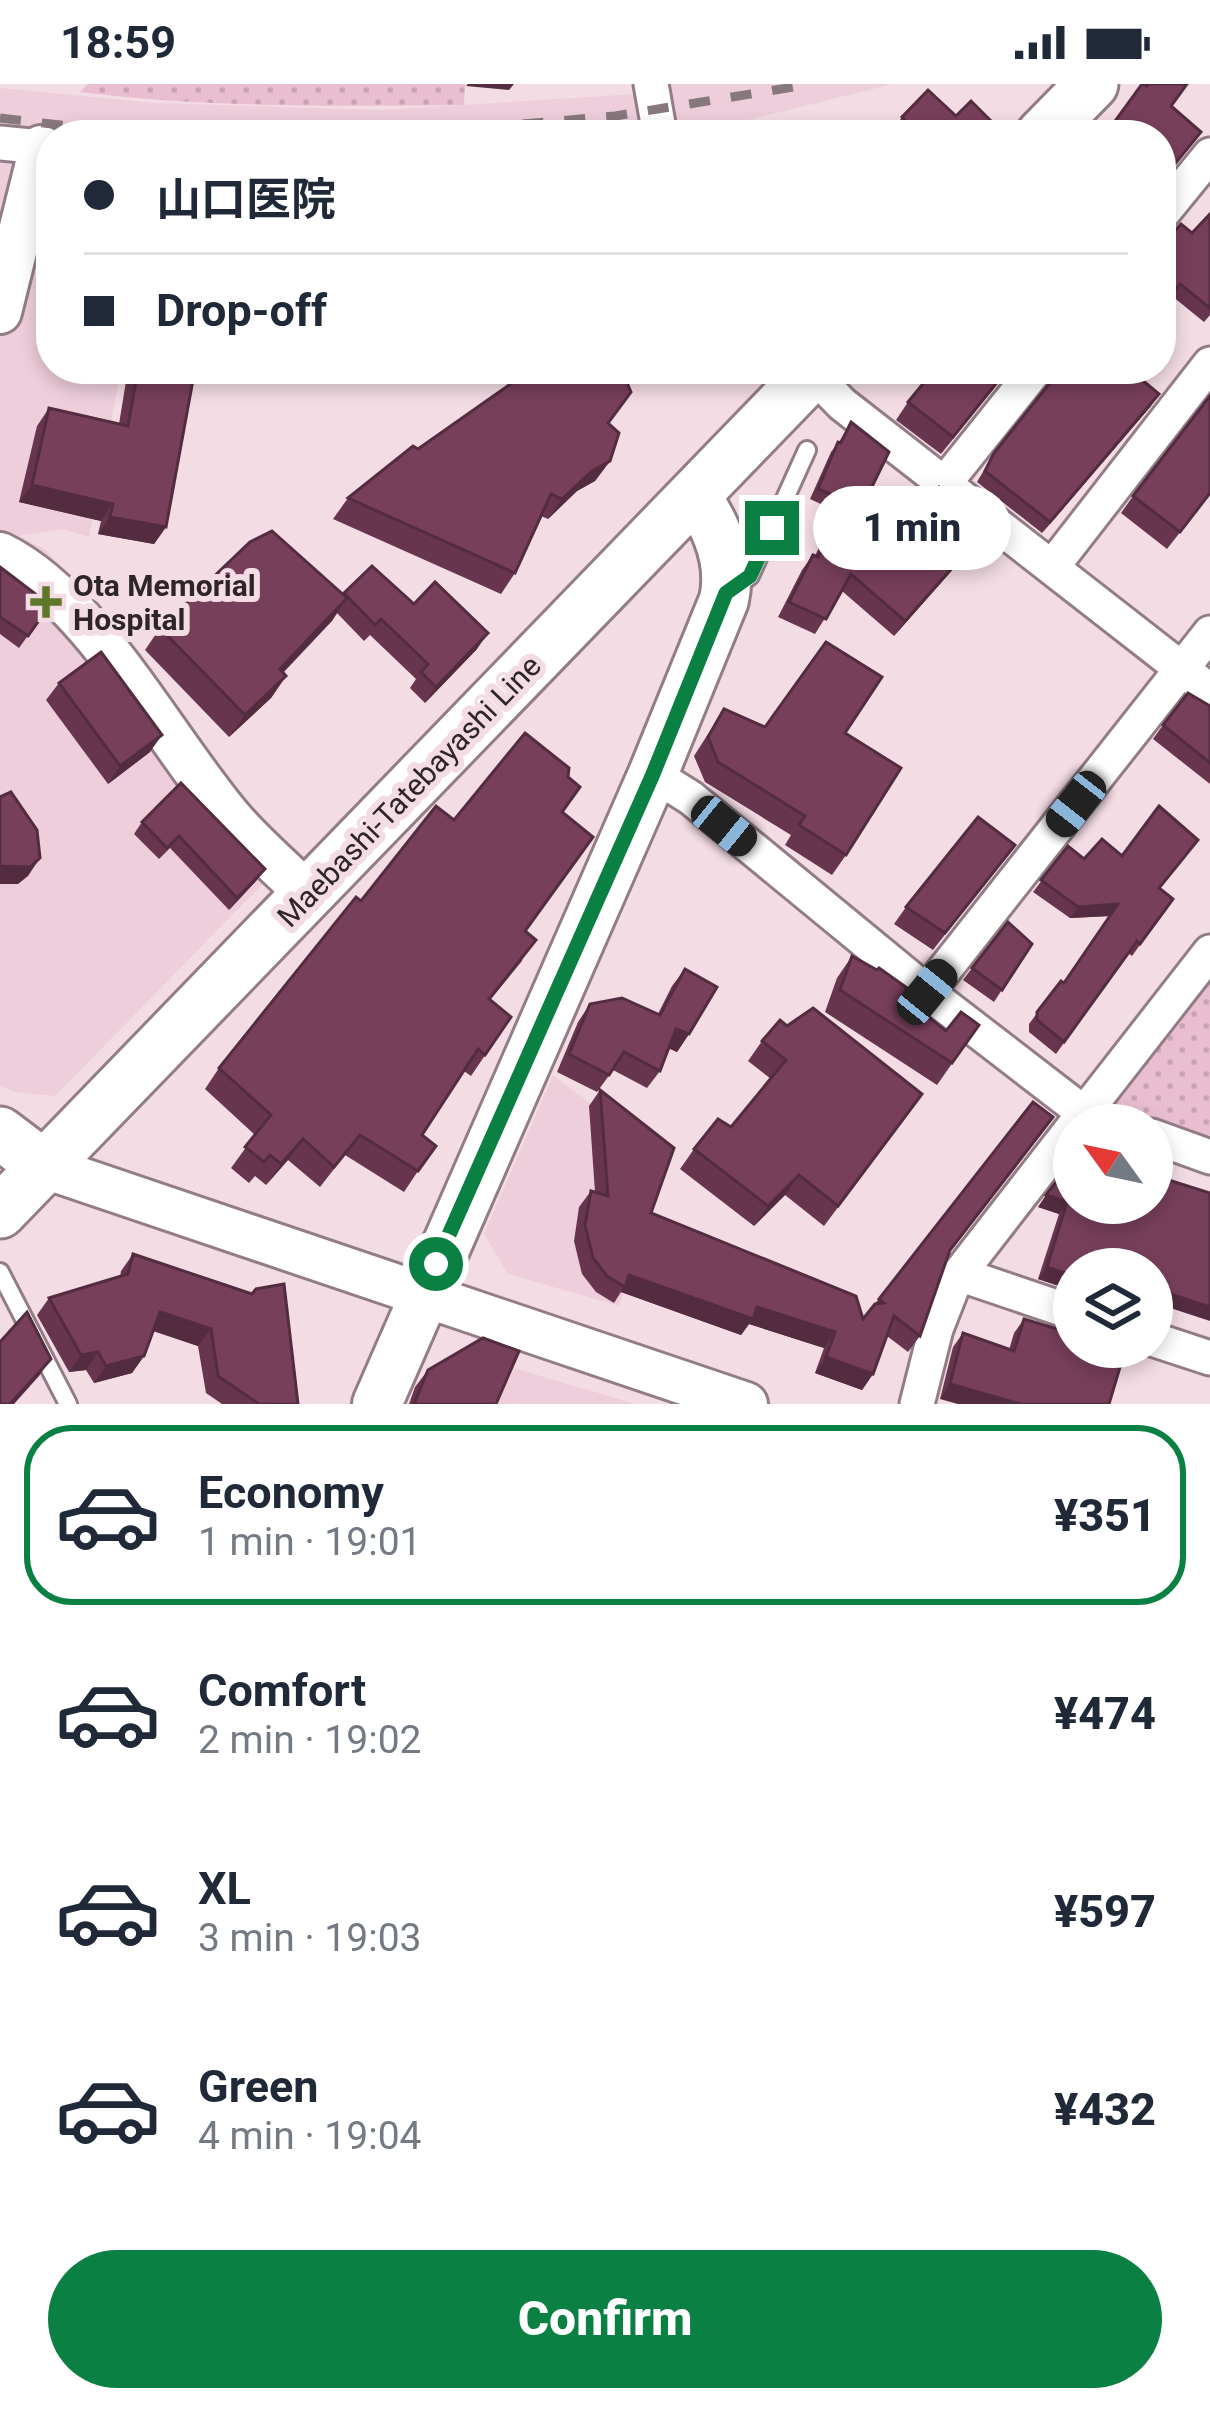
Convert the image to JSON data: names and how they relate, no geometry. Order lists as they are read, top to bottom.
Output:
{
  "streets": {
    "main road": ["Maebashi-Tatebayashi Line"]
  },
  "places": {
    "health": ["Ota Memorial Hospital"]
  },
  "north": "top left",
  "page": {
    "status": "18:59",
    "banner": ["山口医院", "Drop-off"],
    "bubble": "1 min",
    "list": [
      {
        "name": "Economy",
        "note": "1 min · 19:01",
        "value": "¥351"
      },
      {
        "name": "Comfort",
        "note": "2 min · 19:02",
        "value": "¥474"
      },
      {
        "name": "XL",
        "note": "3 min · 19:03",
        "value": "¥597"
      },
      {
        "name": "Green",
        "note": "4 min · 19:04",
        "value": "¥432"
      }
    ],
    "buttons": "Confirm"
  }
}
